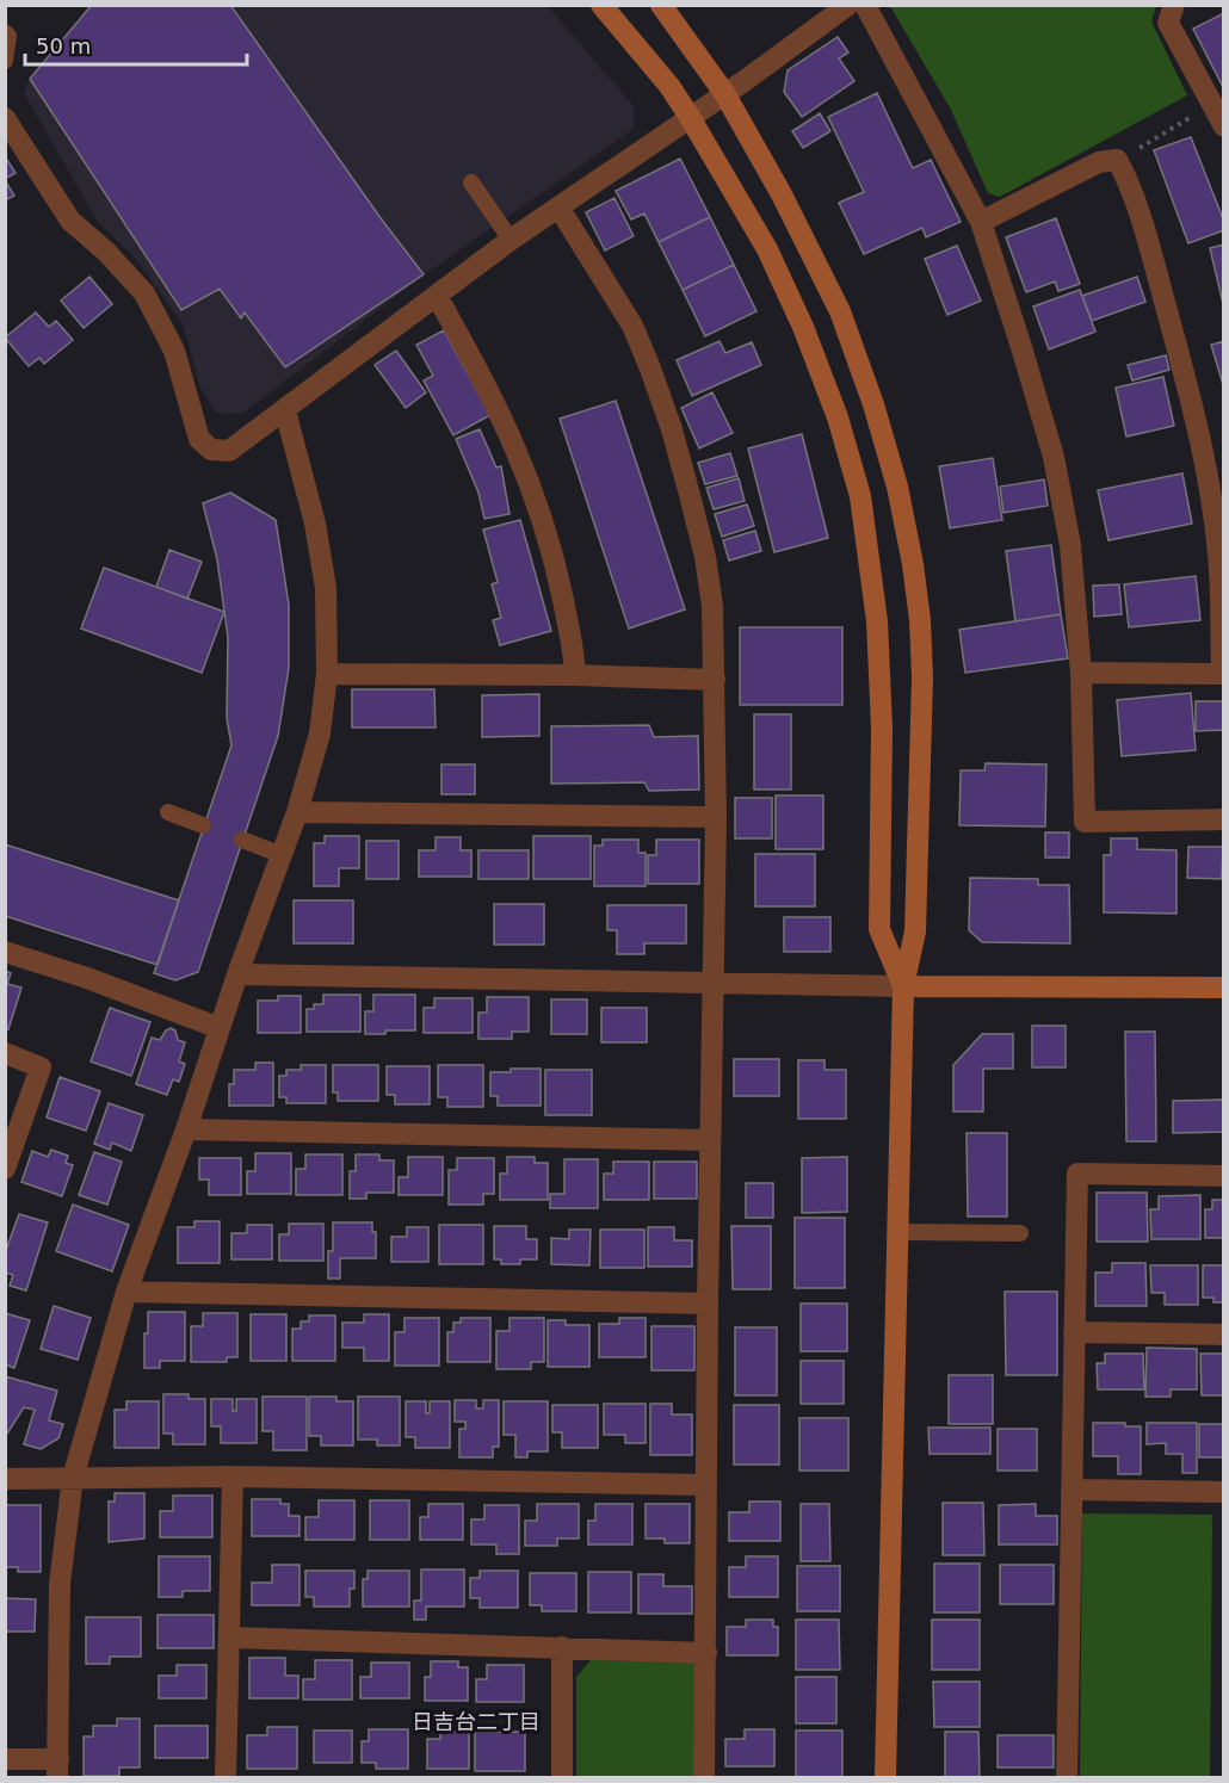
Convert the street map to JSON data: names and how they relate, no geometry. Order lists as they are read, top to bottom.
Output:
{
  "districts": ["日吉台二丁目"],
  "scale_bar": "50 m"
}
